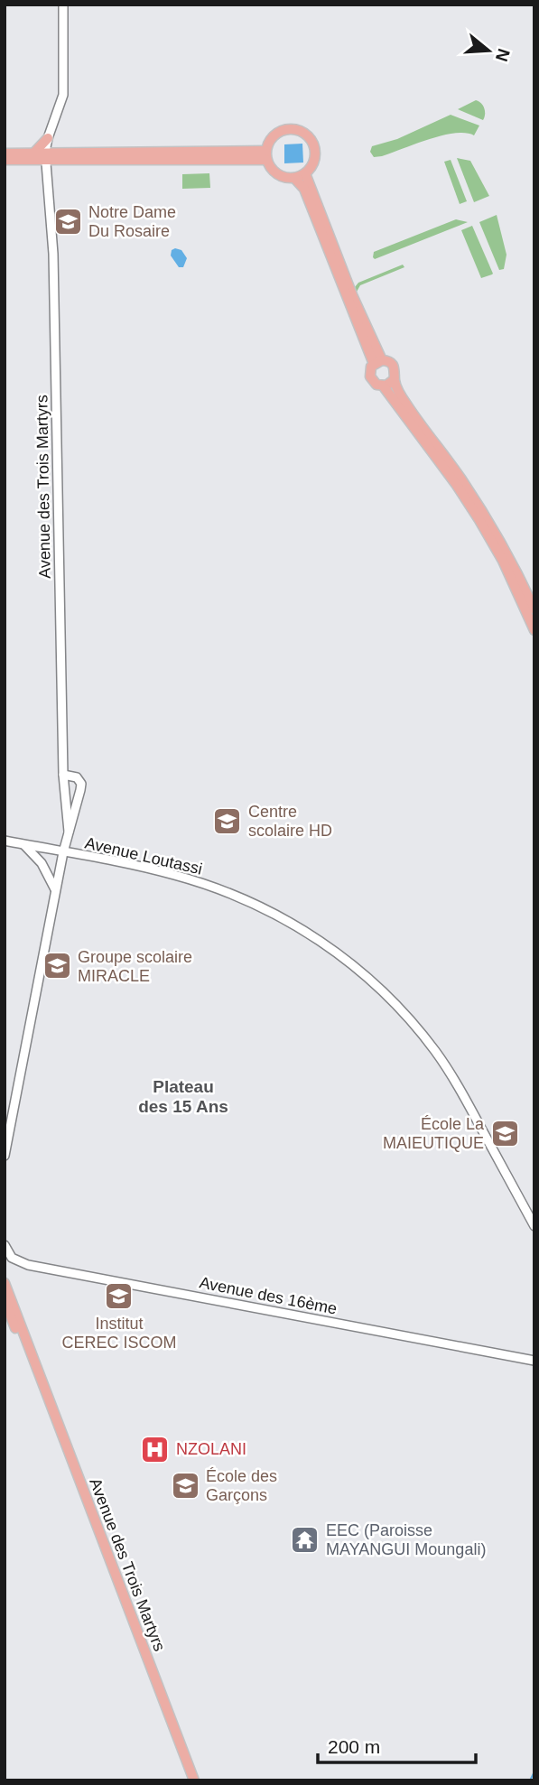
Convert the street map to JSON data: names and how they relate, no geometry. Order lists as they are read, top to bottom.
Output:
{
  "streets": {
    "main road": ["Avenue des Trois Martyrs", "Avenue Loutassi", "Avenue des 16ème"]
  },
  "crossings": [
    ["Avenue des Trois Martyrs", "Avenue Loutassi"]
  ],
  "districts": ["Plateau des 15 Ans"],
  "places": {
    "school or university": [
      "Notre Dame Du Rosaire",
      "Centre scolaire HD",
      "Groupe scolaire MIRACLE",
      "École La MAIEUTIQUE",
      "Institut CEREC ISCOM",
      "École des Garçons"
    ],
    "hospital": ["NZOLANI"],
    "temple": ["EEC (Paroisse MAYANGUI Moungali)"]
  },
  "scale_bar": "200 m",
  "north": "right"
}
